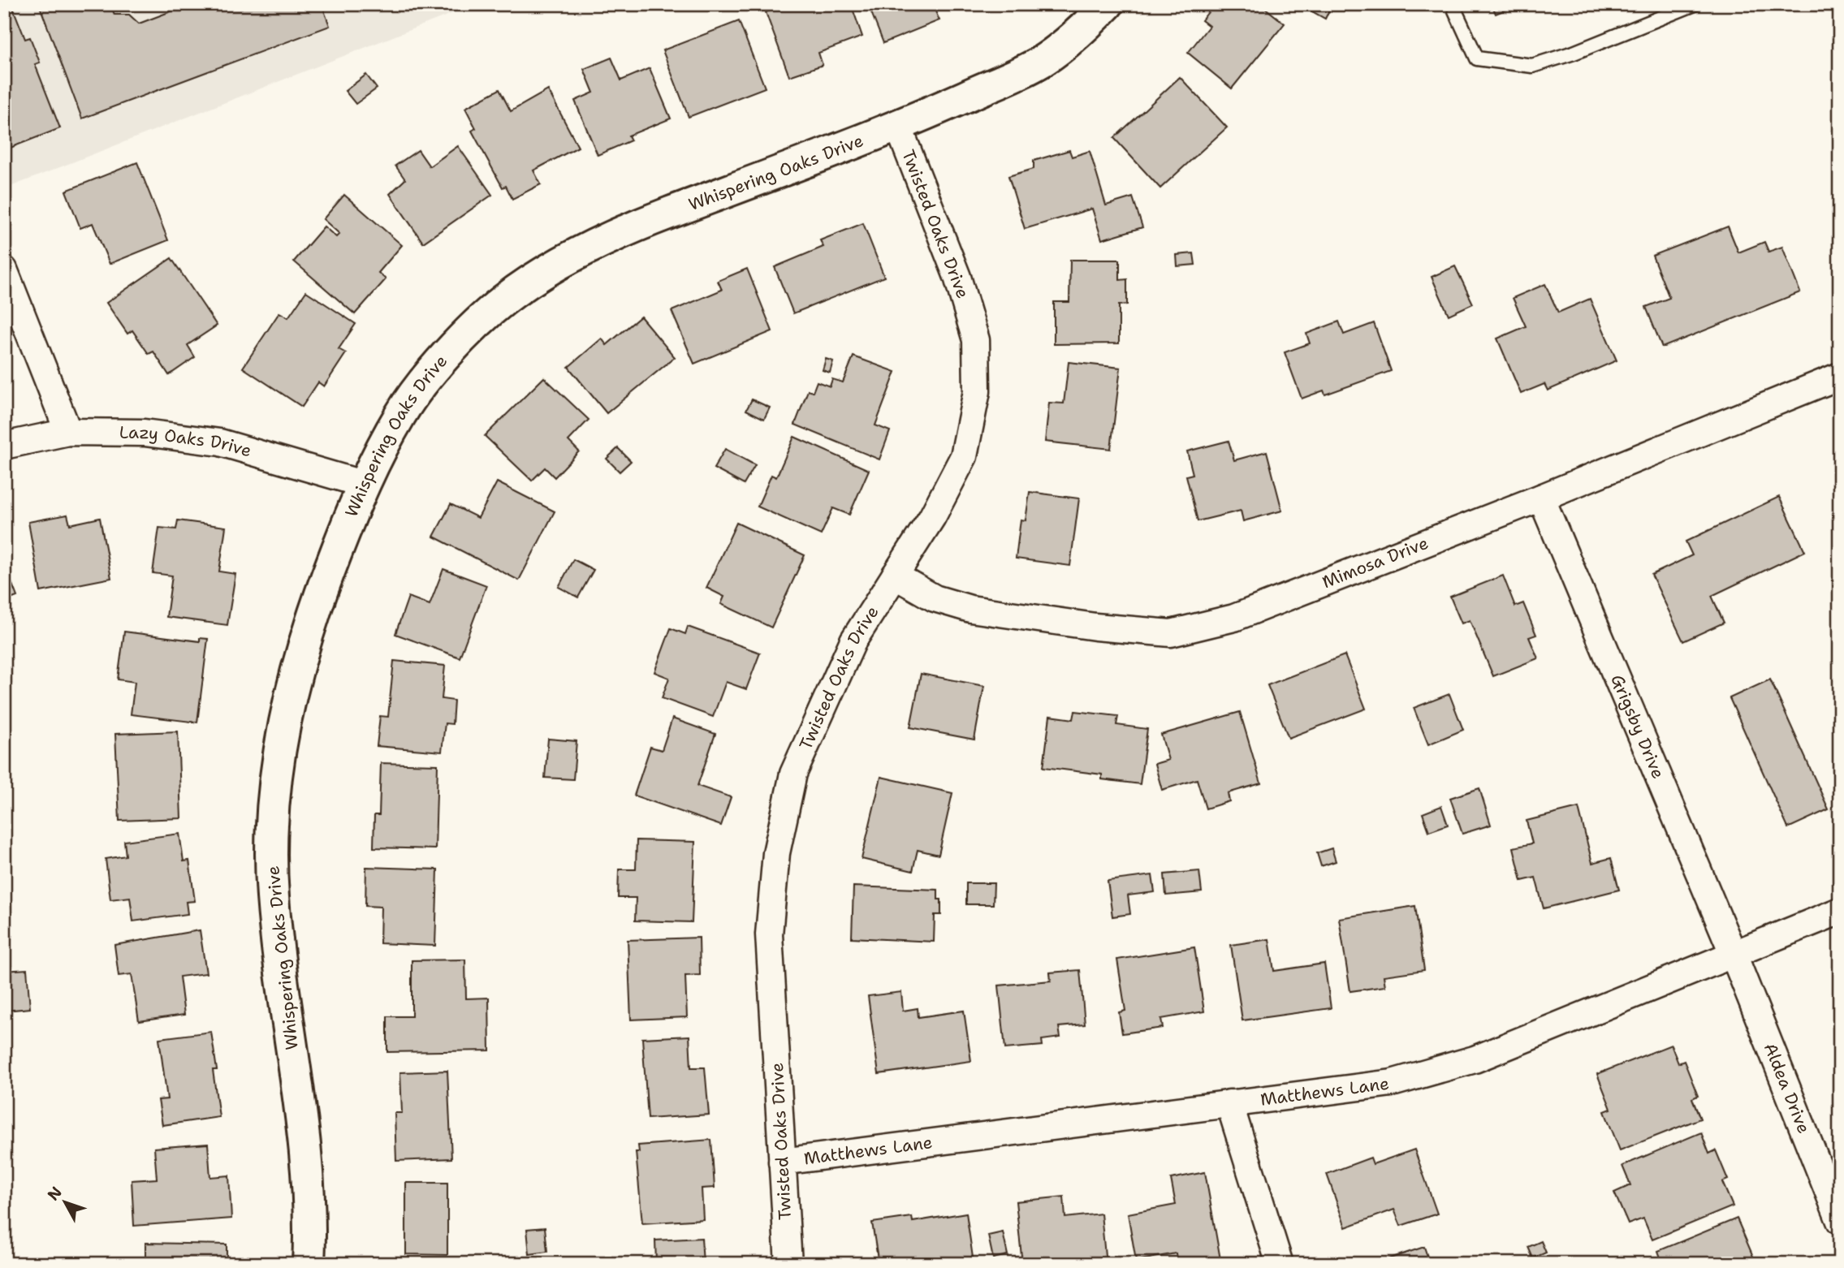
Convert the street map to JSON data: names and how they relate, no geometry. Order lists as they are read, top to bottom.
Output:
{
  "streets": {
    "street": [
      "Whispering Oaks Drive",
      "Twisted Oaks Drive",
      "Lazy Oaks Drive",
      "Mimosa Drive",
      "Grigsby Drive",
      "Aldea Drive",
      "Matthews Lane"
    ]
  },
  "crossings": [
    ["Whispering Oaks Drive", "Twisted Oaks Drive"],
    ["Whispering Oaks Drive", "Lazy Oaks Drive"],
    ["Twisted Oaks Drive", "Mimosa Drive"],
    ["Twisted Oaks Drive", "Matthews Lane"],
    ["Mimosa Drive", "Grigsby Drive"],
    ["Grigsby Drive", "Aldea Drive"],
    ["Grigsby Drive", "Matthews Lane"],
    ["Aldea Drive", "Matthews Lane"]
  ],
  "north": "top left"
}
